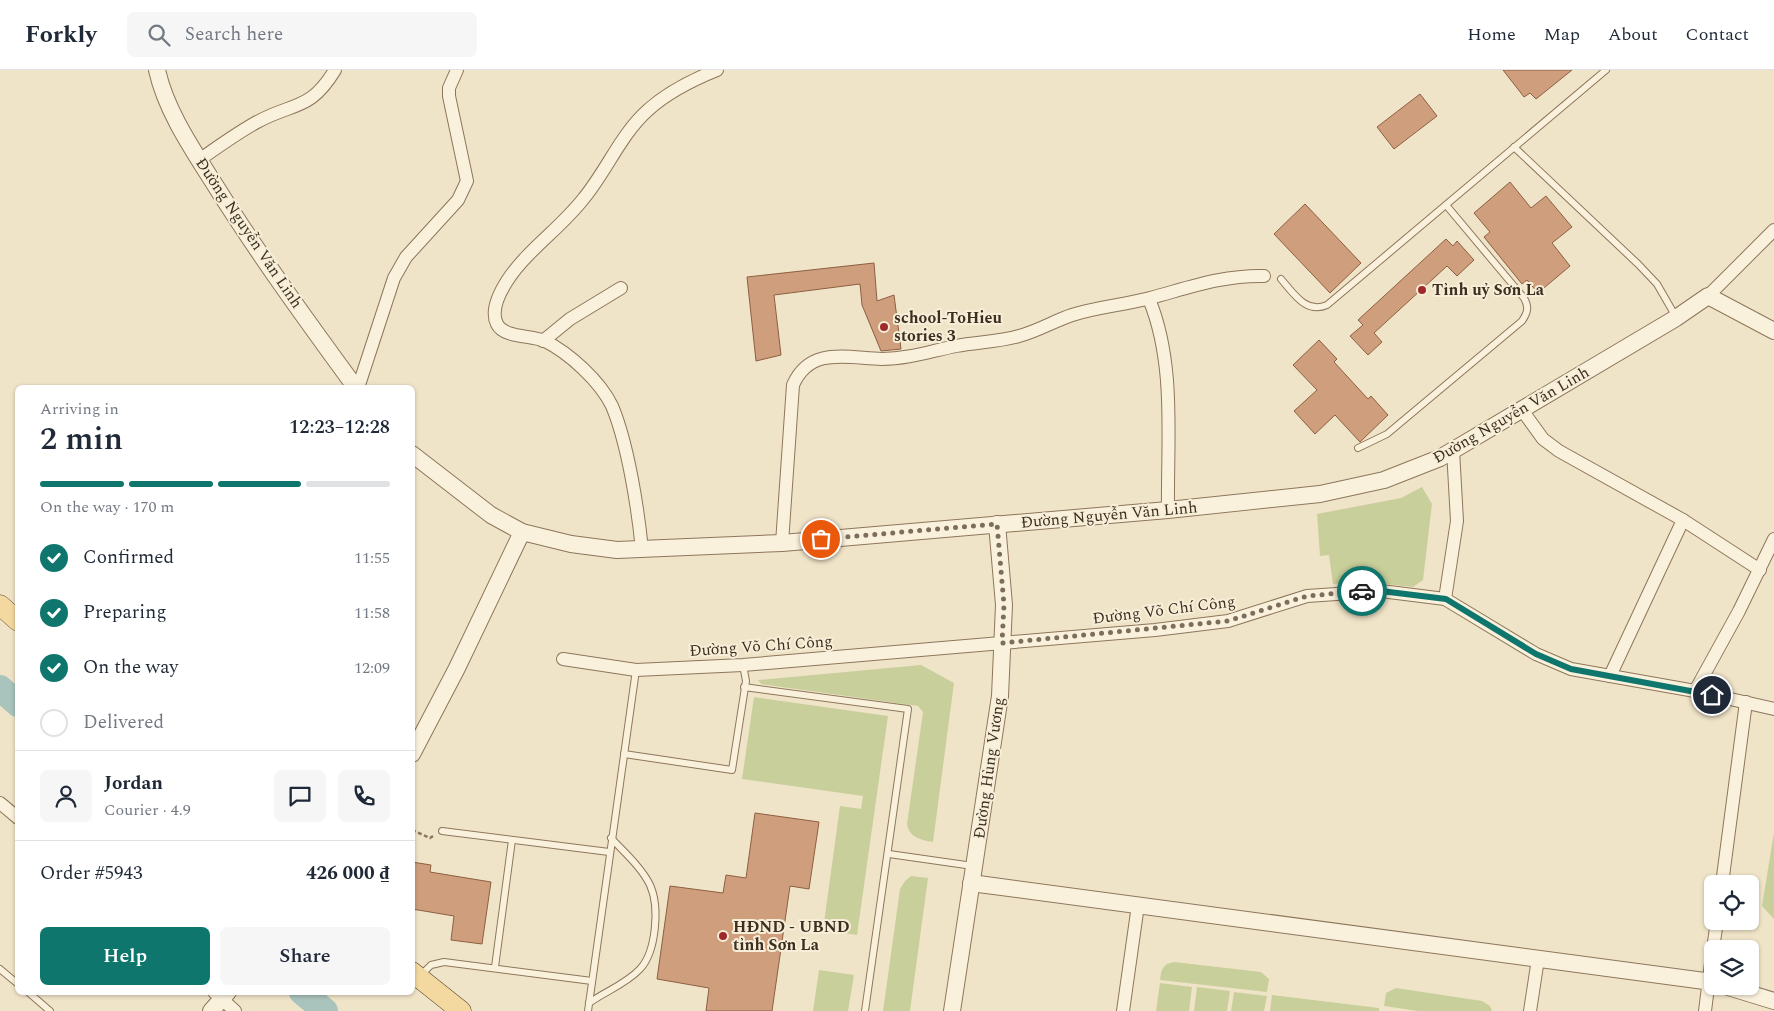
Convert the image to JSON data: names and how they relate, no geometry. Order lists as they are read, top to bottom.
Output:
{
  "streets": {
    "street": ["Đường Nguyễn Văn Linh", "Đường Võ Chí Công", "Đường Hùng Vương"]
  },
  "crossings": [
    ["Đường Nguyễn Văn Linh", "Đường Hùng Vương"],
    ["Đường Võ Chí Công", "Đường Hùng Vương"]
  ],
  "places": ["Tỉnh uỷ Sơn La", "school-ToHieu stories 3", "HĐND - UBND tỉnh Sơn La"],
  "page": {
    "header": "Forkly",
    "search": "Search here",
    "nav": [
      "Home",
      "Map",
      "About",
      "Contact"
    ],
    "heading": ["2 min", "Arriving in", "12:23–12:28"],
    "panel": [
      "Jordan",
      "Courier · 4.9",
      "Order #5943",
      "426 000 ₫"
    ],
    "bar": "On the way · 170 m",
    "list": [
      ["Confirmed", "11:55"],
      ["Preparing", "11:58"],
      ["On the way", "12:09"],
      "Delivered"
    ],
    "buttons": ["Help", "Share"]
  }
}
